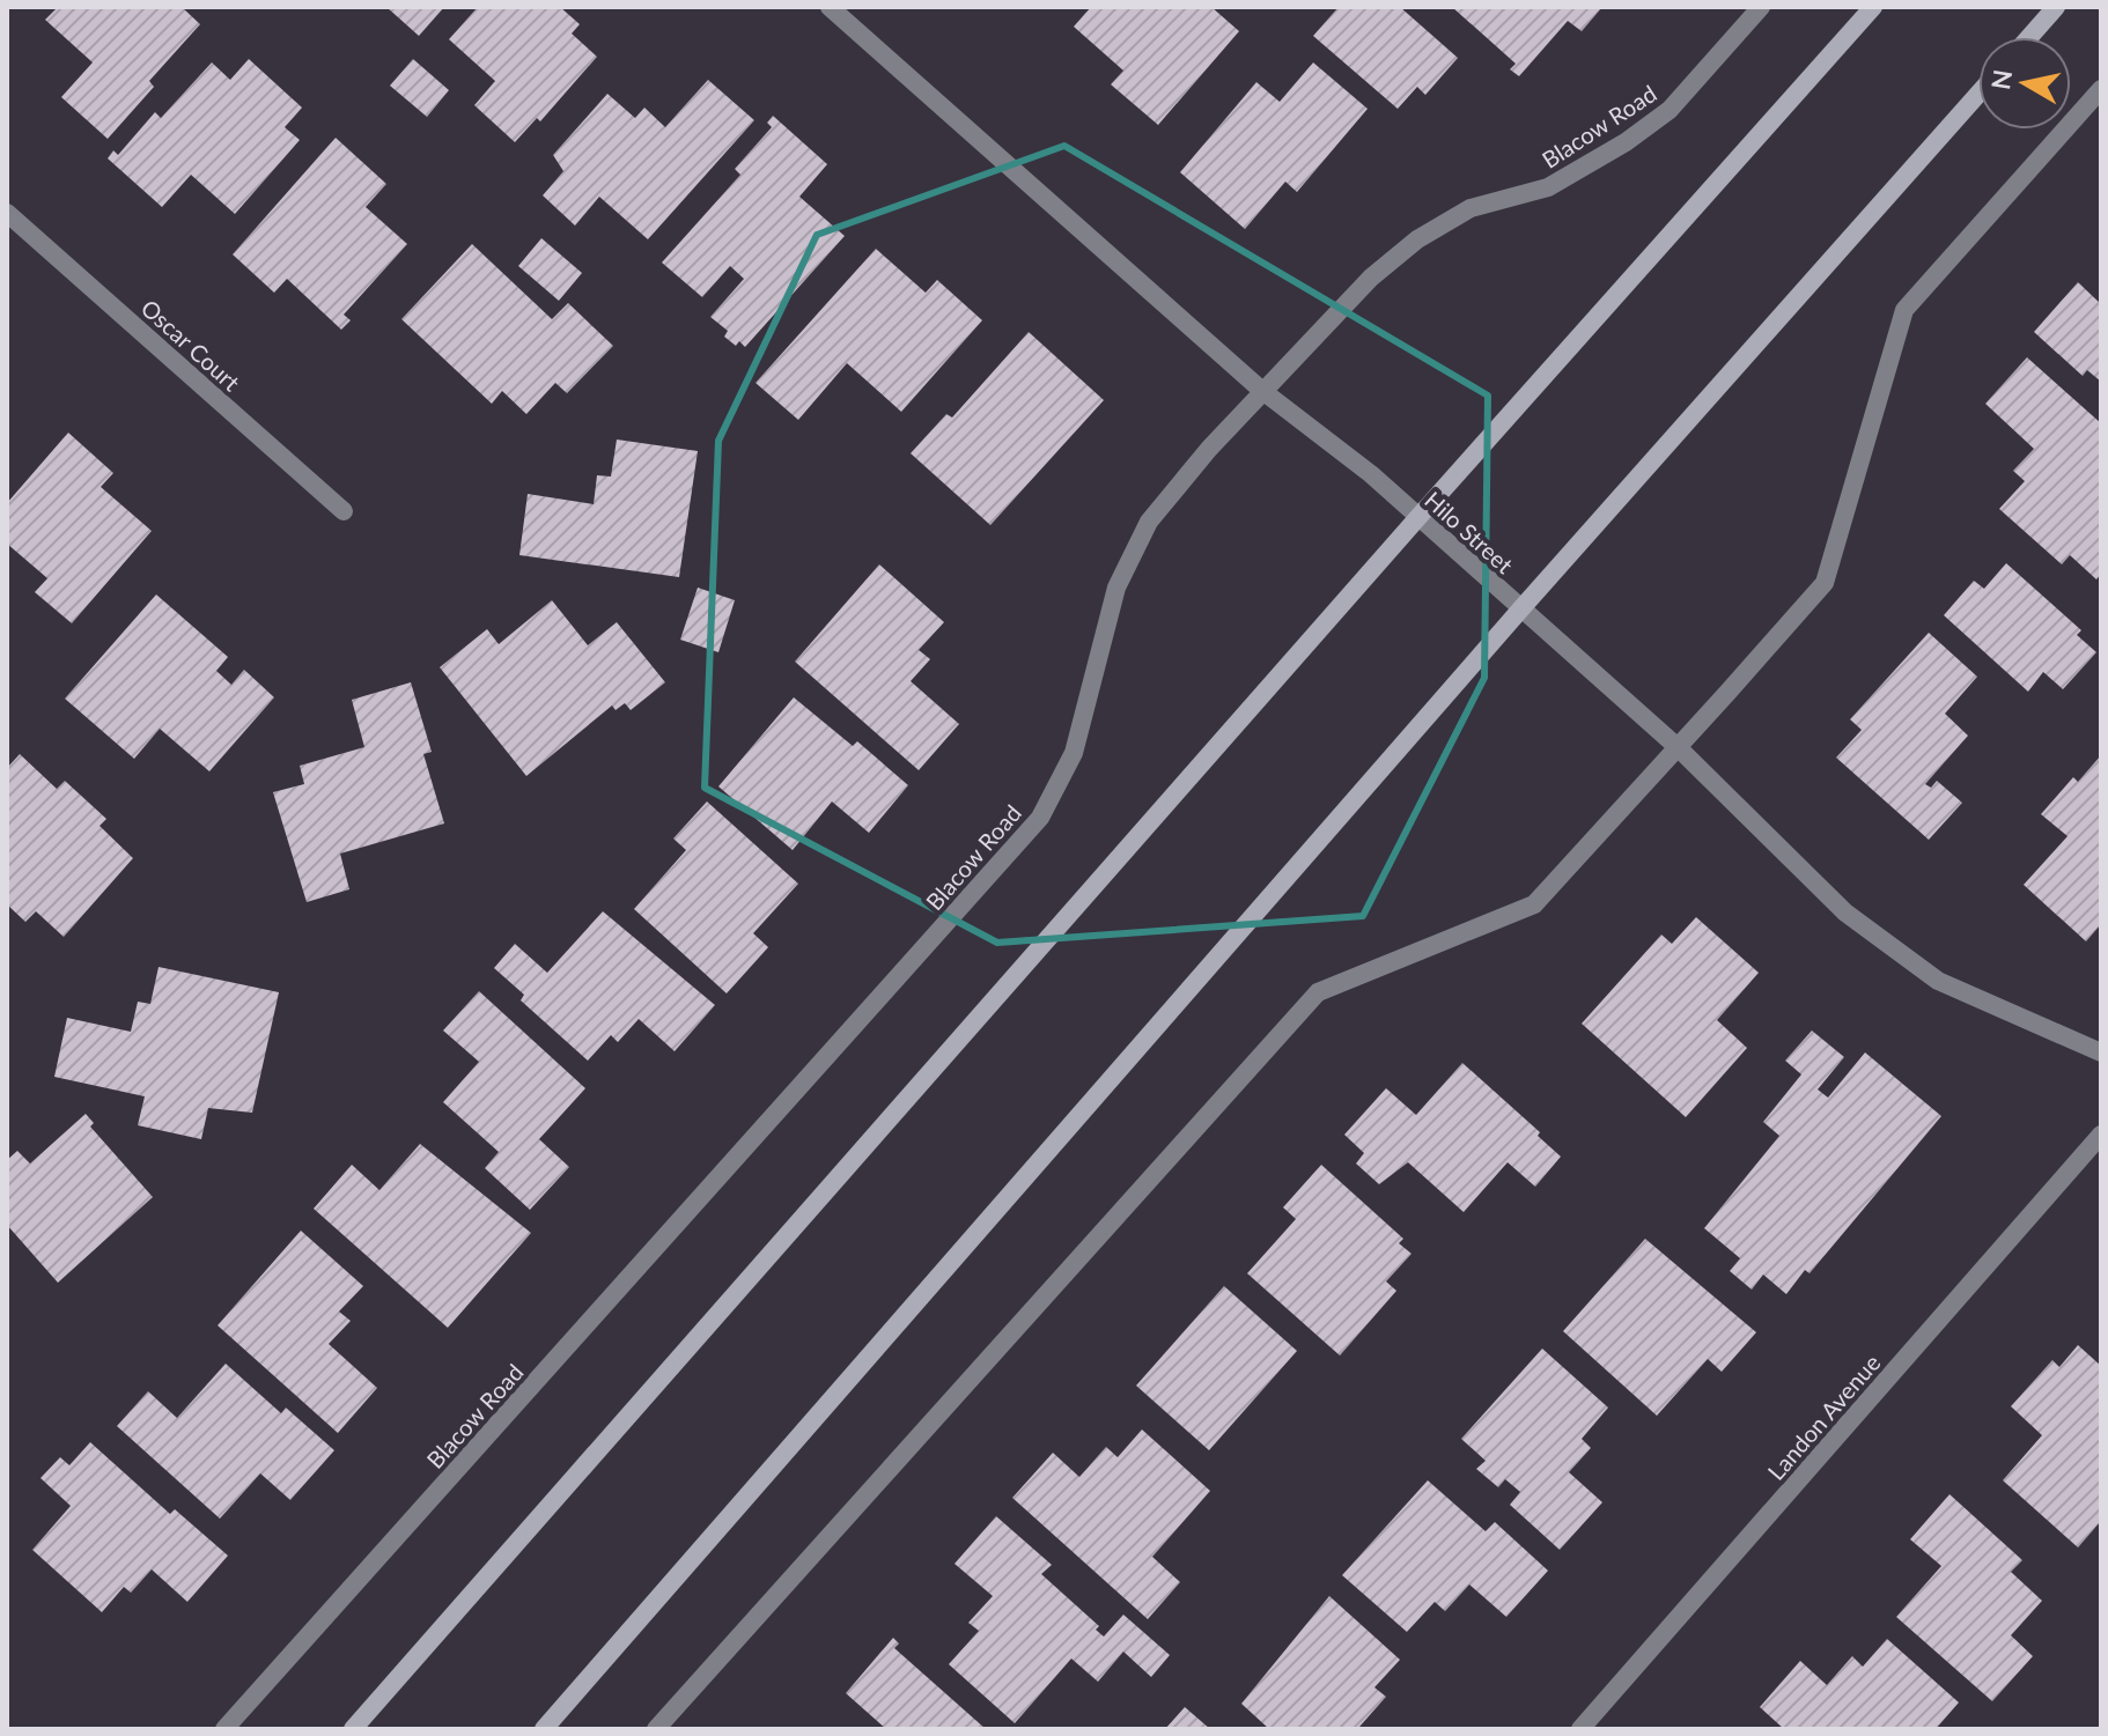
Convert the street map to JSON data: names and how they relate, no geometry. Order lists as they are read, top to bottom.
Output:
{
  "streets": {
    "street": [
      "Blacow Road",
      "Oscar Court",
      "Hilo Street",
      "Landon Avenue"
    ]
  },
  "crossings": [
    ["Blacow Road", "Hilo Street"]
  ],
  "north": "left"
}
